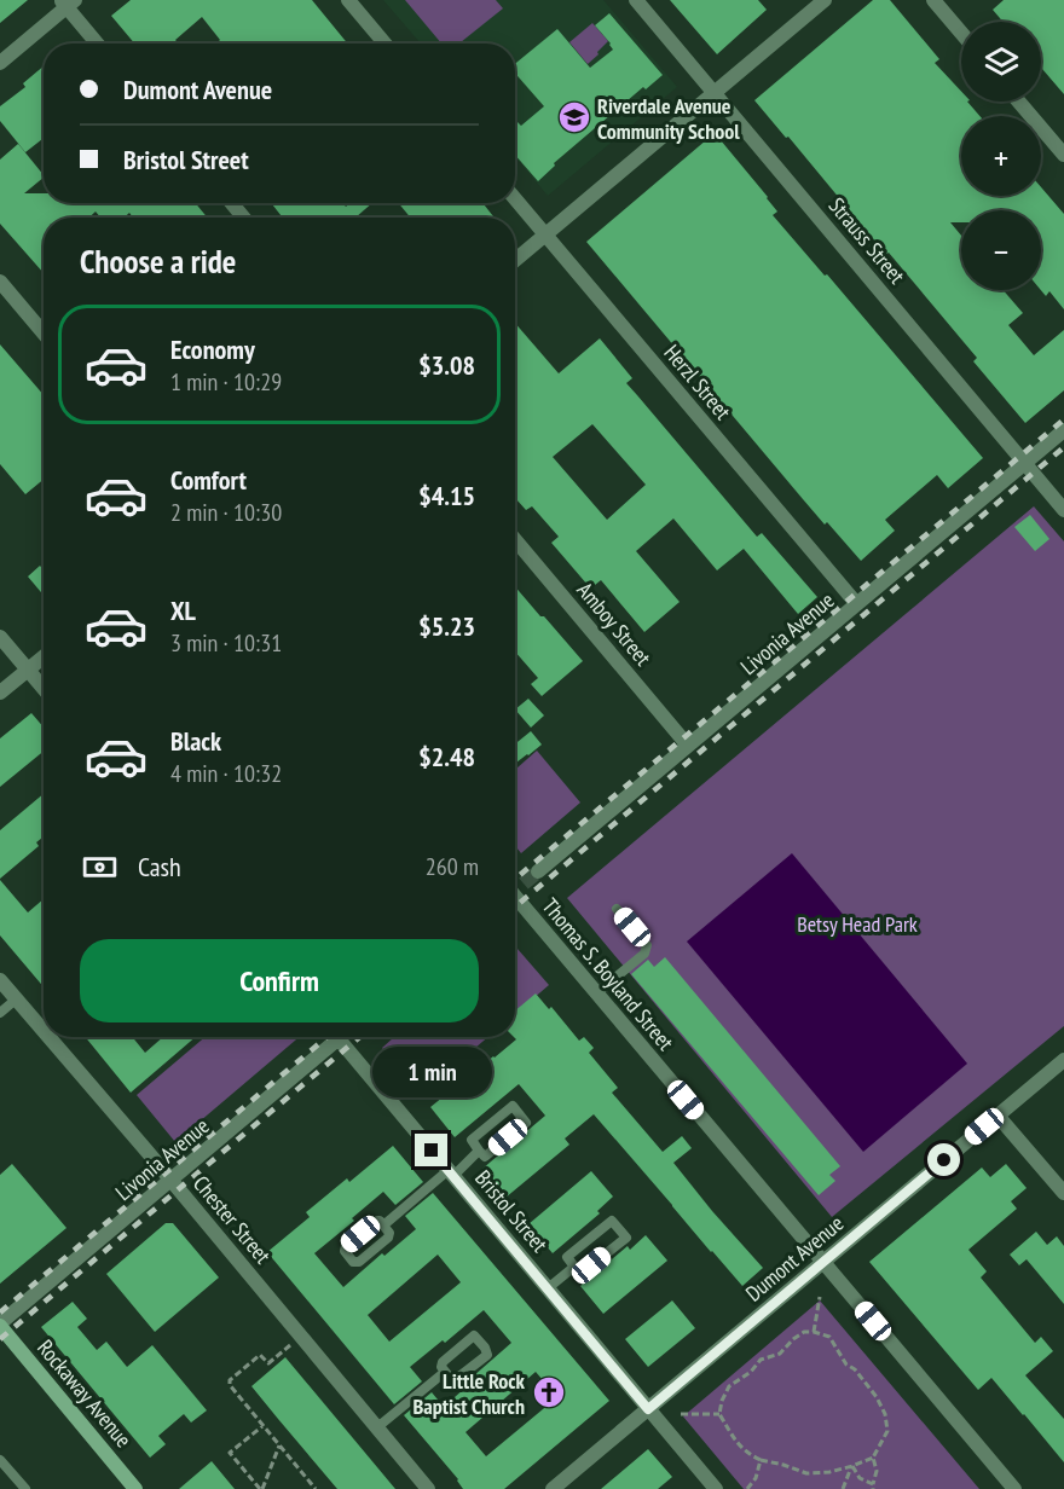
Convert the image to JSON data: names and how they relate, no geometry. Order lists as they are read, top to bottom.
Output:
{
  "streets": {
    "street": [
      "Strauss Street",
      "Herzl Street",
      "Amboy Street",
      "Livonia Avenue",
      "Thomas S. Boyland Street",
      "Bristol Street",
      "Chester Street",
      "Dumont Avenue",
      "Rockaway Avenue"
    ]
  },
  "crossings": [
    ["Strauss Street", "Livonia Avenue"],
    ["Herzl Street", "Livonia Avenue"],
    ["Amboy Street", "Livonia Avenue"],
    ["Livonia Avenue", "Chester Street"],
    ["Livonia Avenue", "Rockaway Avenue"],
    ["Thomas S. Boyland Street", "Dumont Avenue"],
    ["Bristol Street", "Dumont Avenue"]
  ],
  "parks": ["Betsy Head Park"],
  "places": {
    "school or university": ["Riverdale Avenue Community School"],
    "church": ["Little Rock Baptist Church"]
  },
  "page": {
    "map_buttons": ["+", "−"],
    "banner": ["Dumont Avenue", "Bristol Street"],
    "heading": "Choose a ride",
    "list": [
      {
        "name": "Economy",
        "note": "1 min · 10:29",
        "value": "$3.08"
      },
      {
        "name": "Comfort",
        "note": "2 min · 10:30",
        "value": "$4.15"
      },
      {
        "name": "XL",
        "note": "3 min · 10:31",
        "value": "$5.23"
      },
      {
        "name": "Black",
        "note": "4 min · 10:32",
        "value": "$2.48"
      }
    ],
    "pay": ["Cash", "260 m"],
    "buttons": "Confirm",
    "bubble": "1 min"
  }
}
